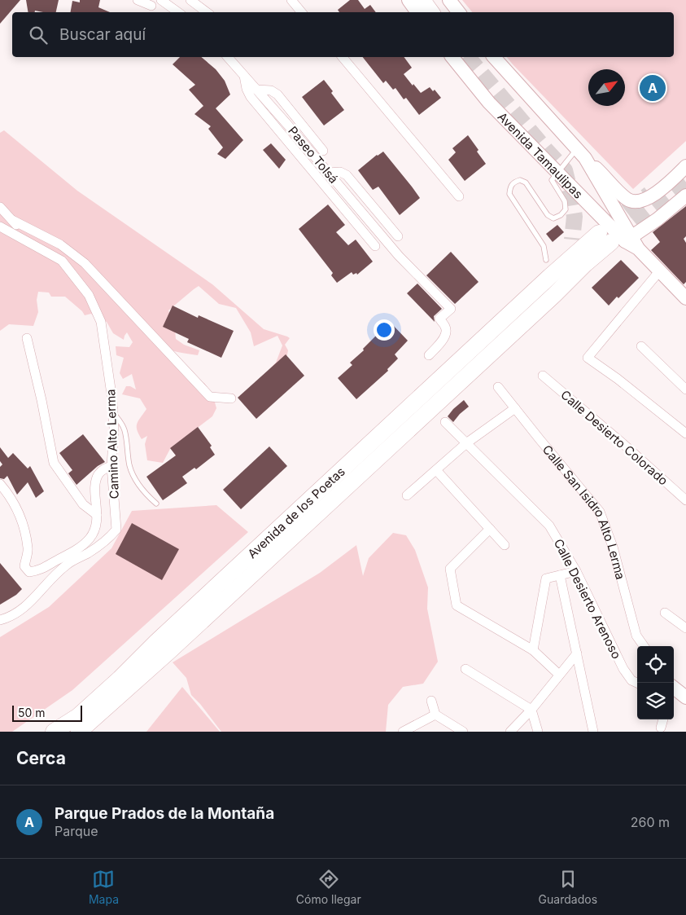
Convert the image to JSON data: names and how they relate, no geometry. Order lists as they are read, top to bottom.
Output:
{
  "streets": {
    "highway": ["Avenida de los Poetas"],
    "street": [
      "Paseo Tolsá",
      "Avenida Tamaulipas",
      "Calle Desierto Colorado",
      "Camino Alto Lerma",
      "Calle San Isidro Alto Lerma",
      "Calle Desierto Arenoso"
    ]
  },
  "crossings": [
    ["Avenida Tamaulipas", "Avenida de los Poetas"]
  ],
  "scale_bar": "50 m",
  "north": "top right",
  "page": {
    "search": "Buscar aquí",
    "pins": "A",
    "scale": "50 m",
    "heading": "Cerca",
    "list": [
      {
        "mark": "A",
        "name": "Parque Prados de la Montaña",
        "note": "Parque",
        "value": "260 m"
      }
    ],
    "nav": ["Mapa", "Cómo llegar", "Guardados"]
  }
}
